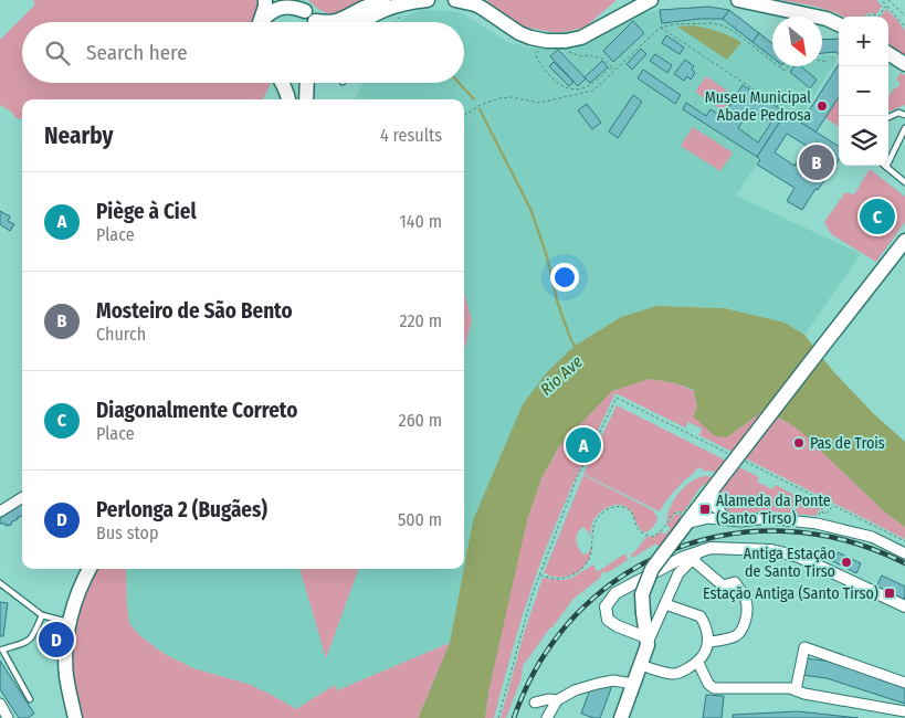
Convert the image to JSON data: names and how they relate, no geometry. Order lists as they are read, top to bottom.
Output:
{
  "water": ["Rio Ave"],
  "places": {
    "other": ["Museu Municipal Abade Pedrosa", "Pas de Trois", "Antiga Estação de Santo Tirso"],
    "transit": ["Alameda da Ponte (Santo Tirso)", "Estação Antiga (Santo Tirso)"]
  },
  "north": "bottom right",
  "page": {
    "map_buttons": ["+", "−"],
    "search": "Search here",
    "heading": ["Nearby", "4 results"],
    "pins": [
      "B",
      "C",
      "A",
      "D"
    ],
    "list": [
      {
        "mark": "A",
        "name": "Piège à Ciel",
        "note": "Place",
        "value": "140 m"
      },
      {
        "mark": "B",
        "name": "Mosteiro de São Bento",
        "note": "Church",
        "value": "220 m"
      },
      {
        "mark": "C",
        "name": "Diagonalmente Correto",
        "note": "Place",
        "value": "260 m"
      },
      {
        "mark": "D",
        "name": "Perlonga 2 (Bugães)",
        "note": "Bus stop",
        "value": "500 m"
      }
    ]
  }
}
